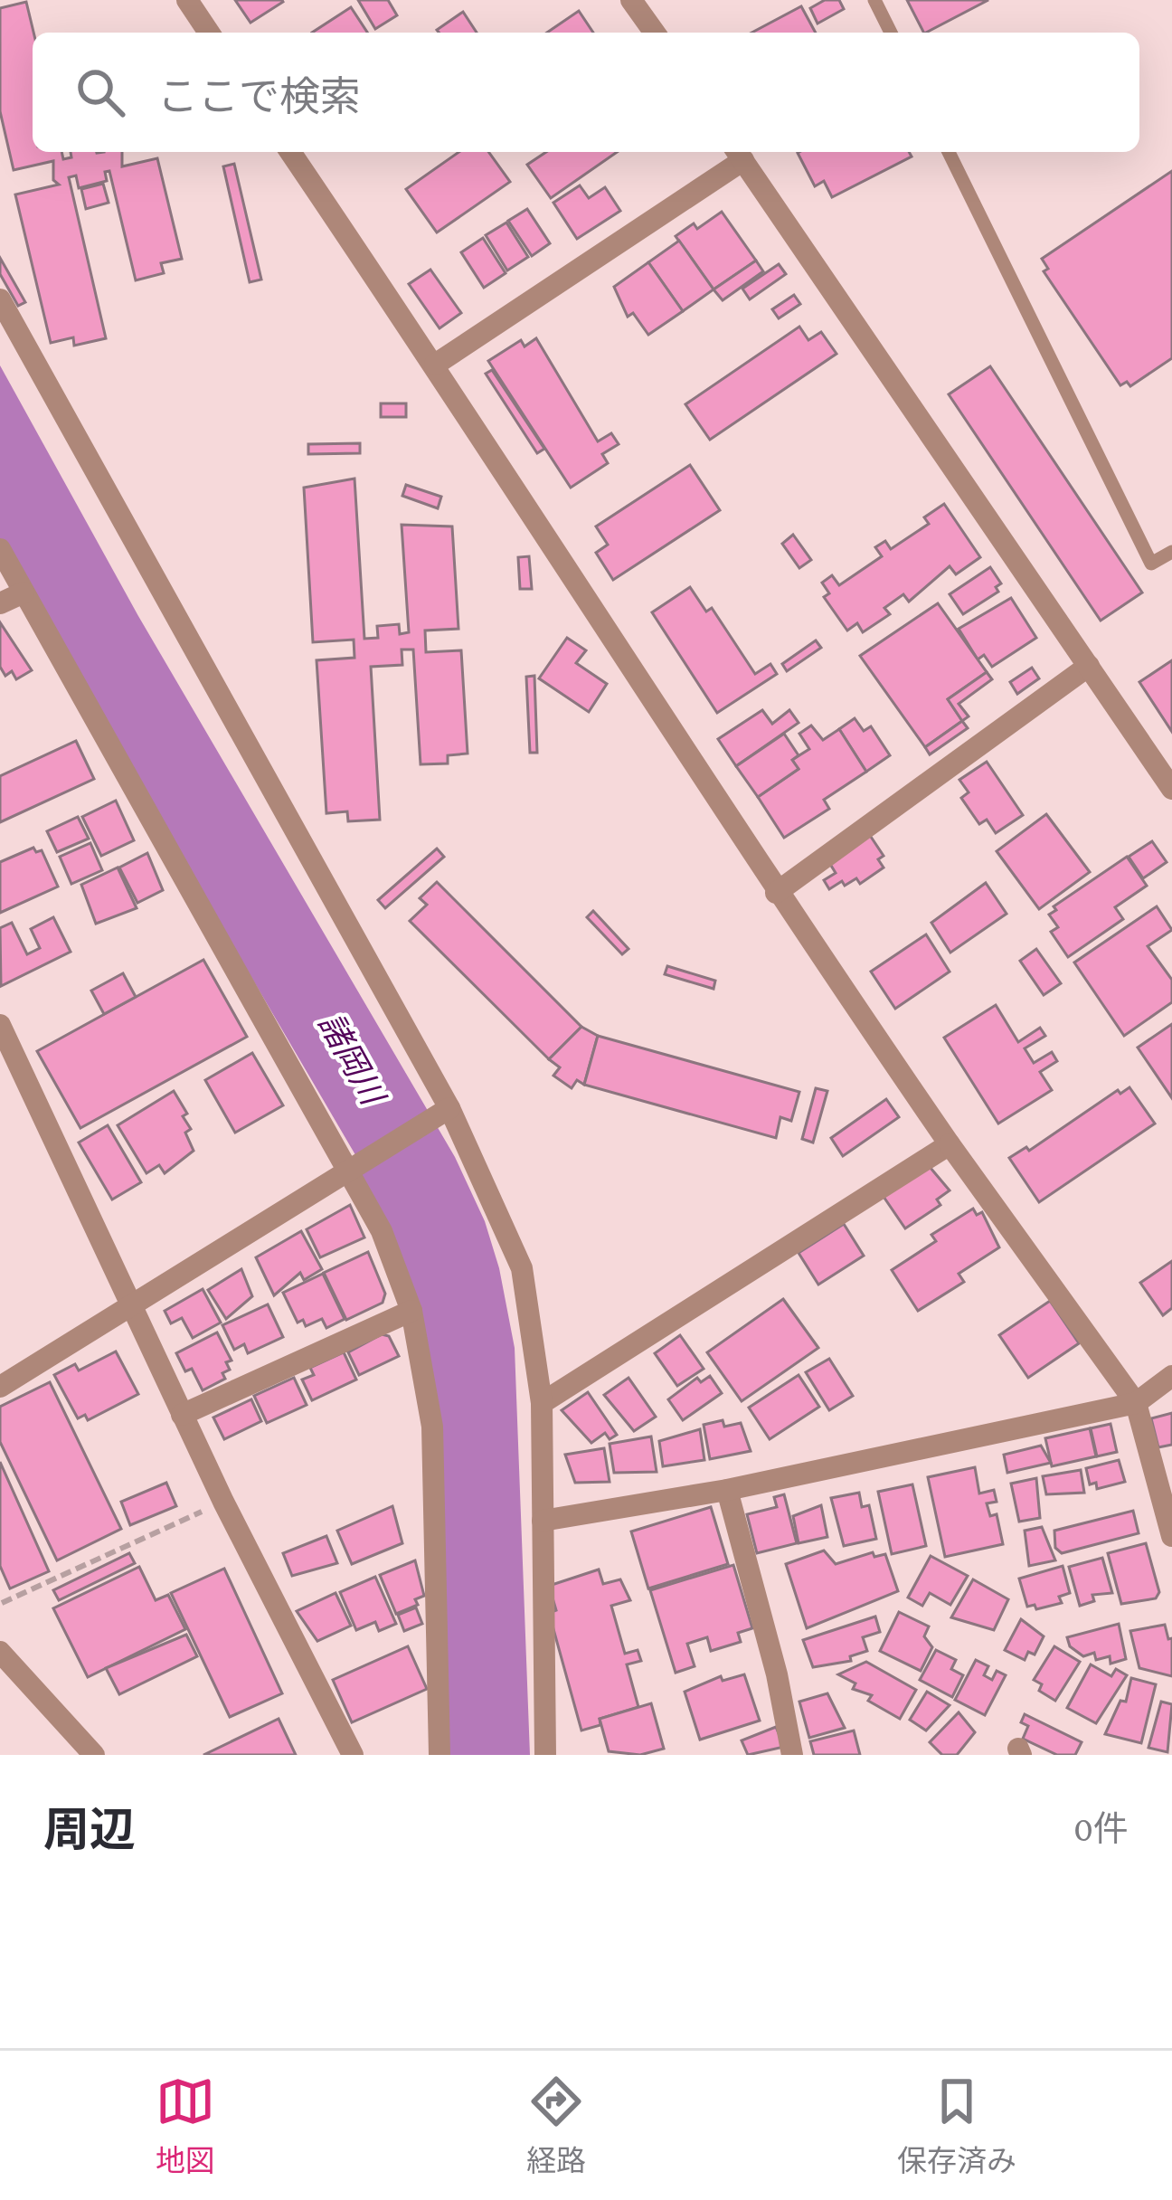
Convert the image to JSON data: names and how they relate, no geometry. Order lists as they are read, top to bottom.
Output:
{
  "water": ["諸岡川"],
  "page": {
    "search": "ここで検索",
    "heading": ["周辺", "0件"],
    "nav": ["地図", "経路", "保存済み"]
  }
}
